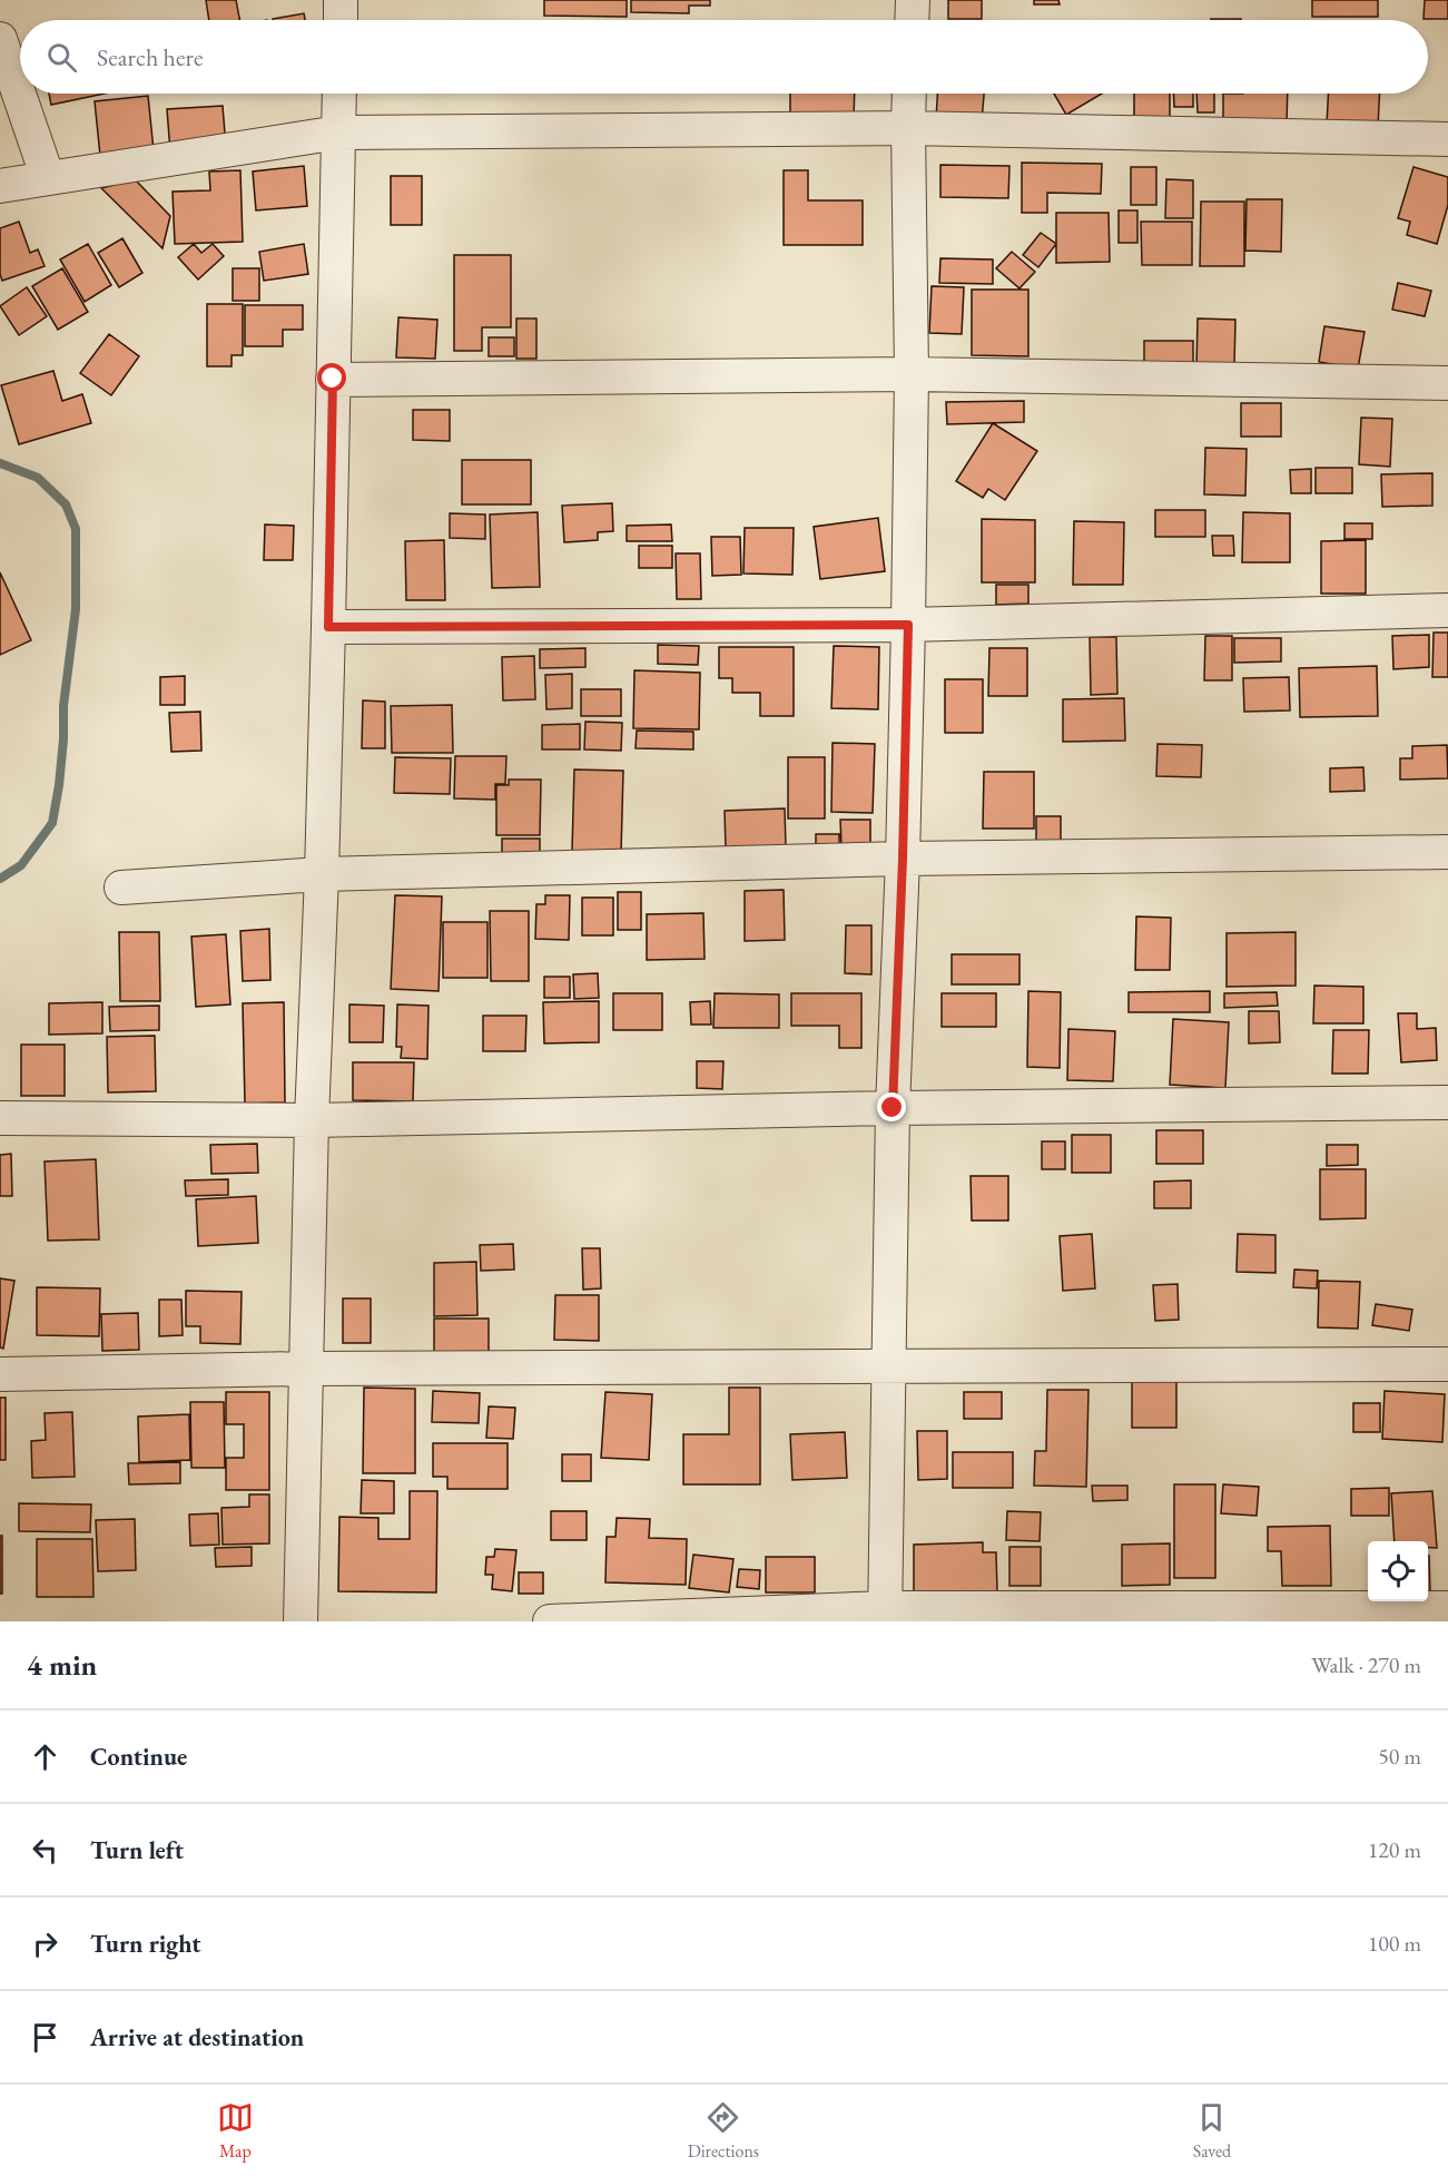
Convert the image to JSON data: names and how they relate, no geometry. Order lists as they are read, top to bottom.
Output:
{
  "page": {
    "search": "Search here",
    "heading": ["4 min", "Walk · 270 m"],
    "list": [
      ["Continue", "50 m"],
      ["Turn left", "120 m"],
      ["Turn right", "100 m"],
      "Arrive at destination"
    ],
    "nav": ["Map", "Directions", "Saved"]
  }
}
